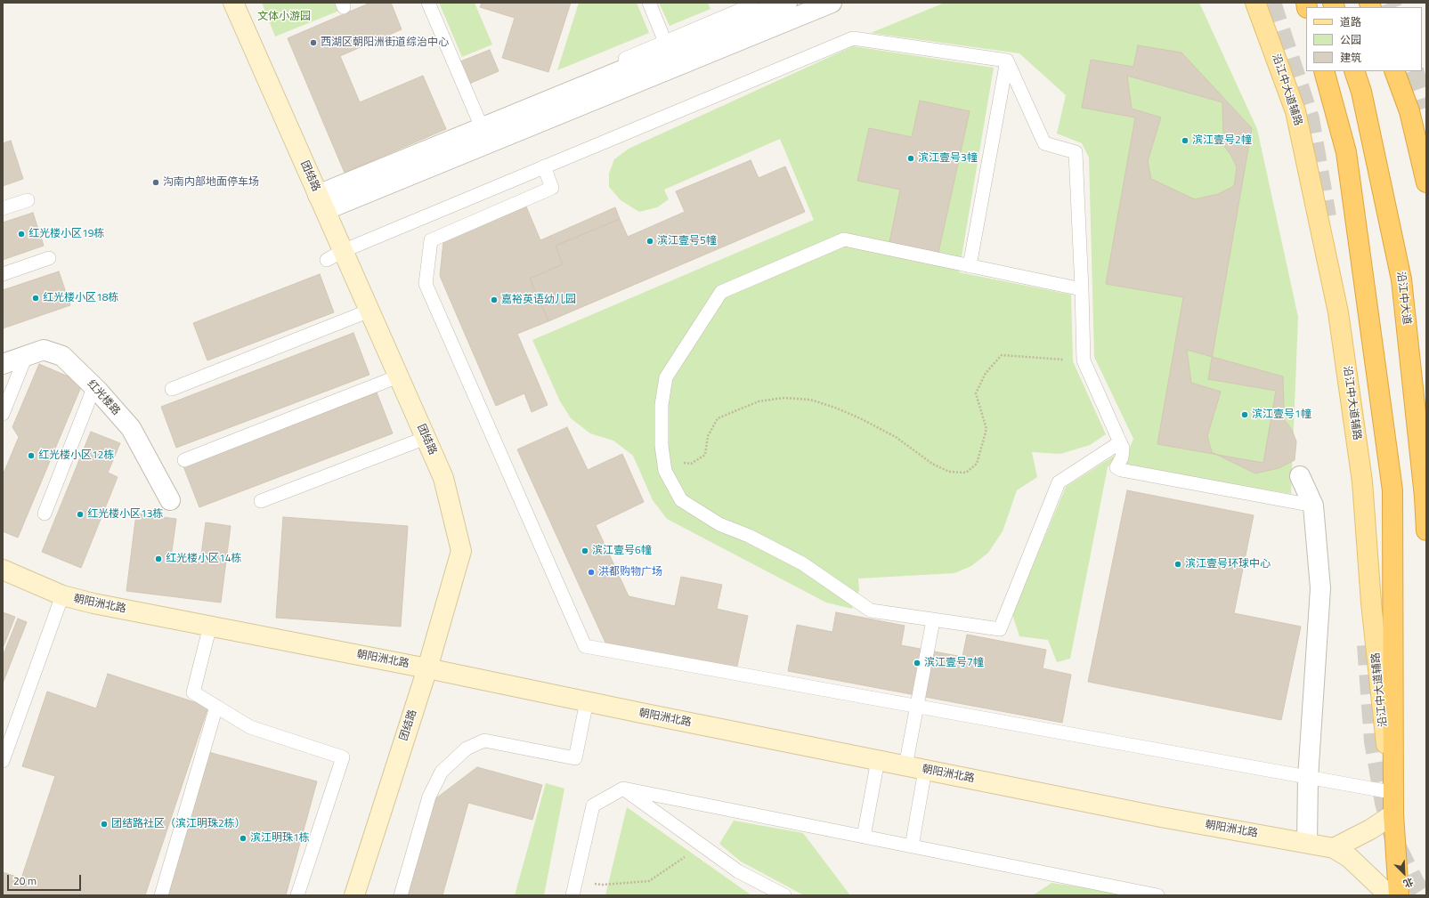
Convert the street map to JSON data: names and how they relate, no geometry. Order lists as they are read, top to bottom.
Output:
{
  "streets": {
    "highway": ["沿江中大道"],
    "main road": ["沿江中大道辅路", "团结路", "朝阳洲北路"],
    "street": ["红光楼路"]
  },
  "crossings": [
    ["团结路", "朝阳洲北路"]
  ],
  "parks": ["文体小游园"],
  "places": [
    "西湖区朝阳洲街道综治中心",
    "滨江壹号2幢",
    "滨江壹号3幢",
    "沟南内部地面停车场",
    "红光楼小区19栋",
    "滨江壹号5幢",
    "红光楼小区18栋",
    "嘉裕英语幼儿园",
    "滨江壹号1幢",
    "红光楼小区12栋",
    "红光楼小区13栋",
    "滨江壹号6幢",
    "红光楼小区14栋",
    "滨江壹号环球中心",
    "洪都购物广场",
    "滨江壹号7幢",
    "团结路社区（滨江明珠2栋）",
    "滨江明珠1栋"
  ],
  "legend": ["道路", "公园", "建筑"],
  "scale_bar": "20 m",
  "north": "bottom right"
}
